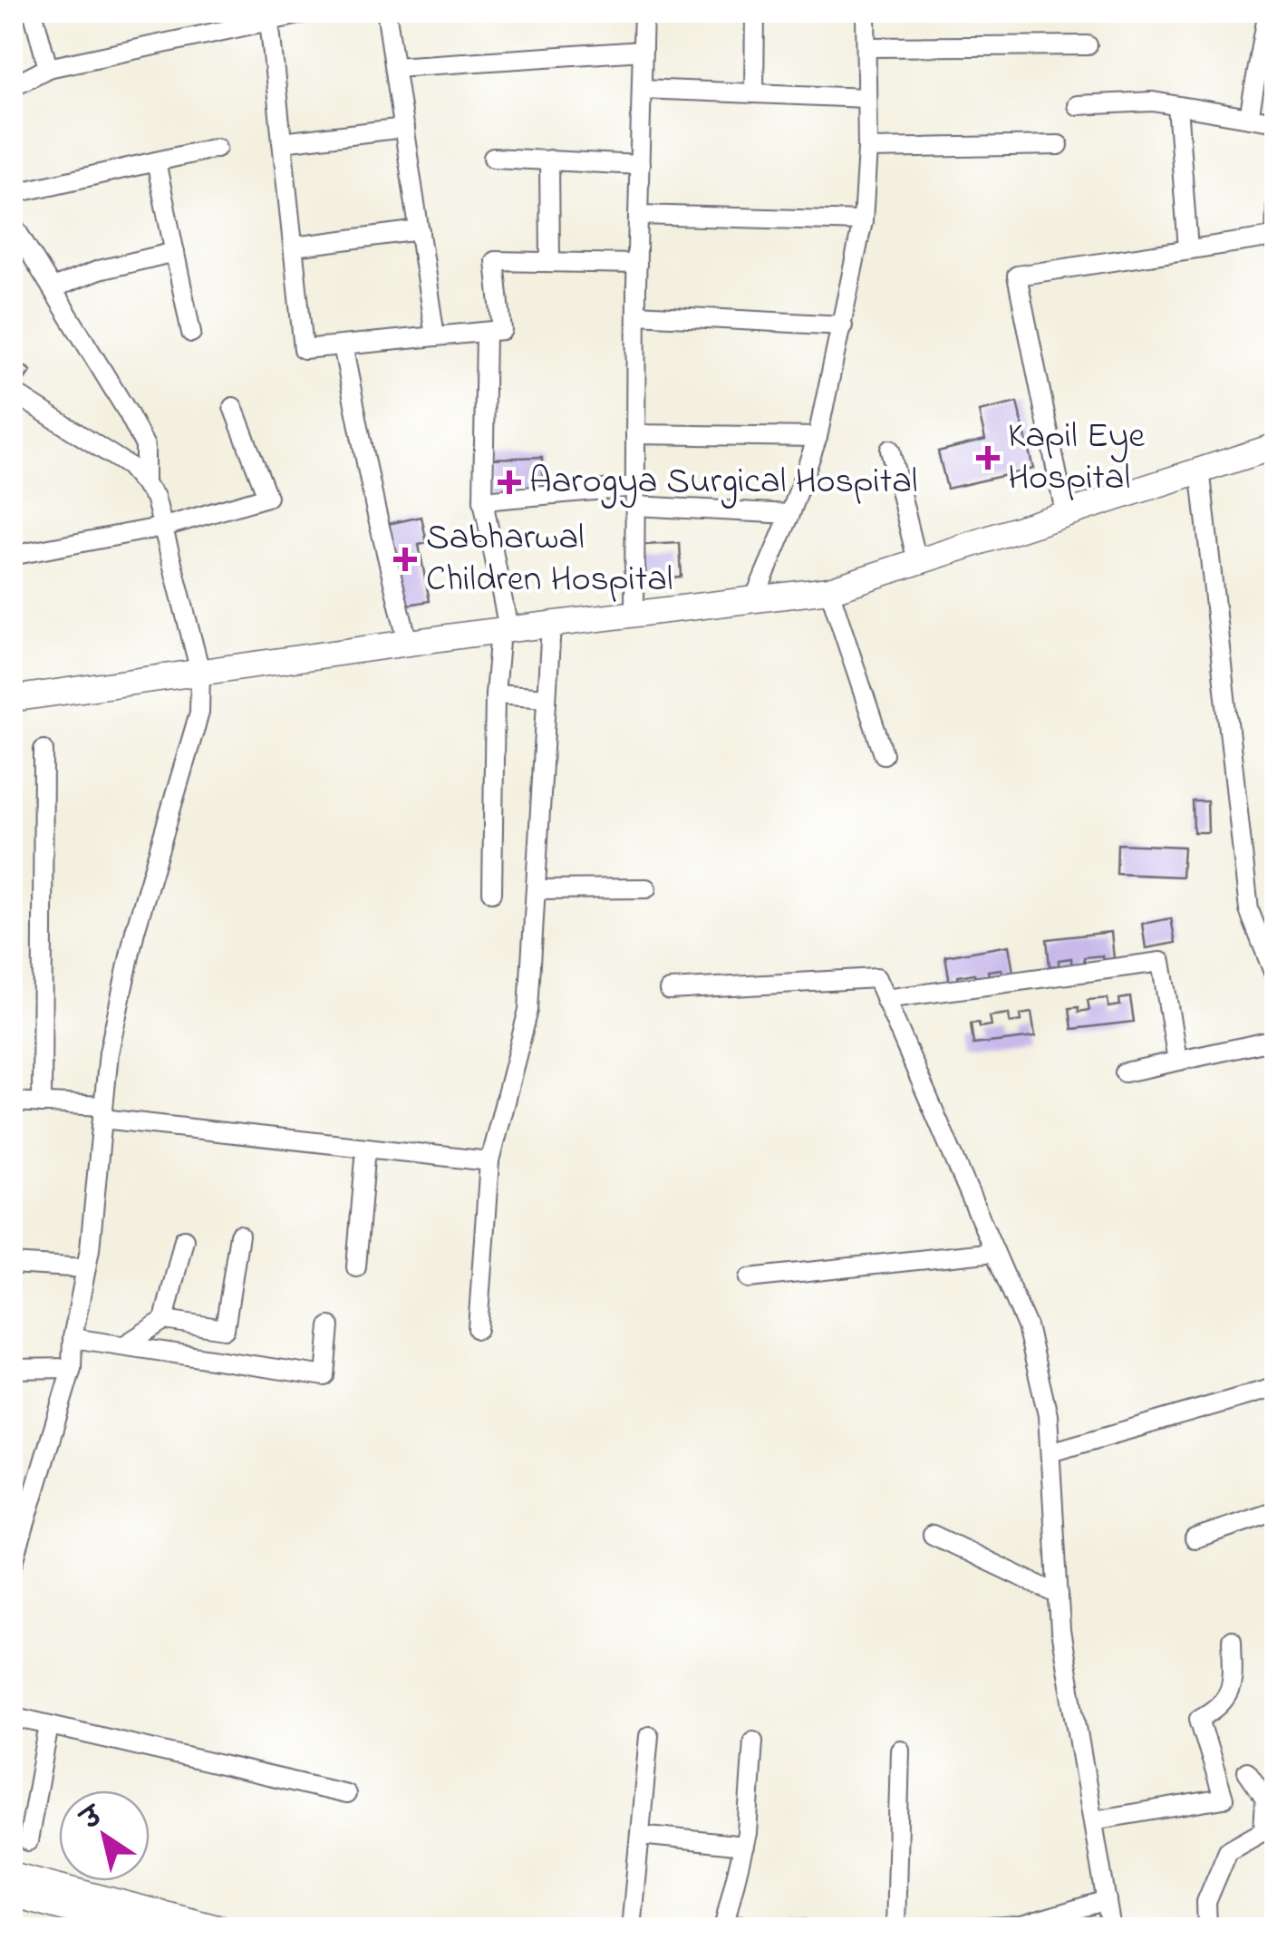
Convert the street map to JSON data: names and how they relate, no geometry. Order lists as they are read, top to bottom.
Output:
{
  "places": {
    "health": ["Kapil Eye Hospital", "Aarogya Surgical Hospital", "Sabharwal Children Hospital"]
  },
  "north": "top left"
}
